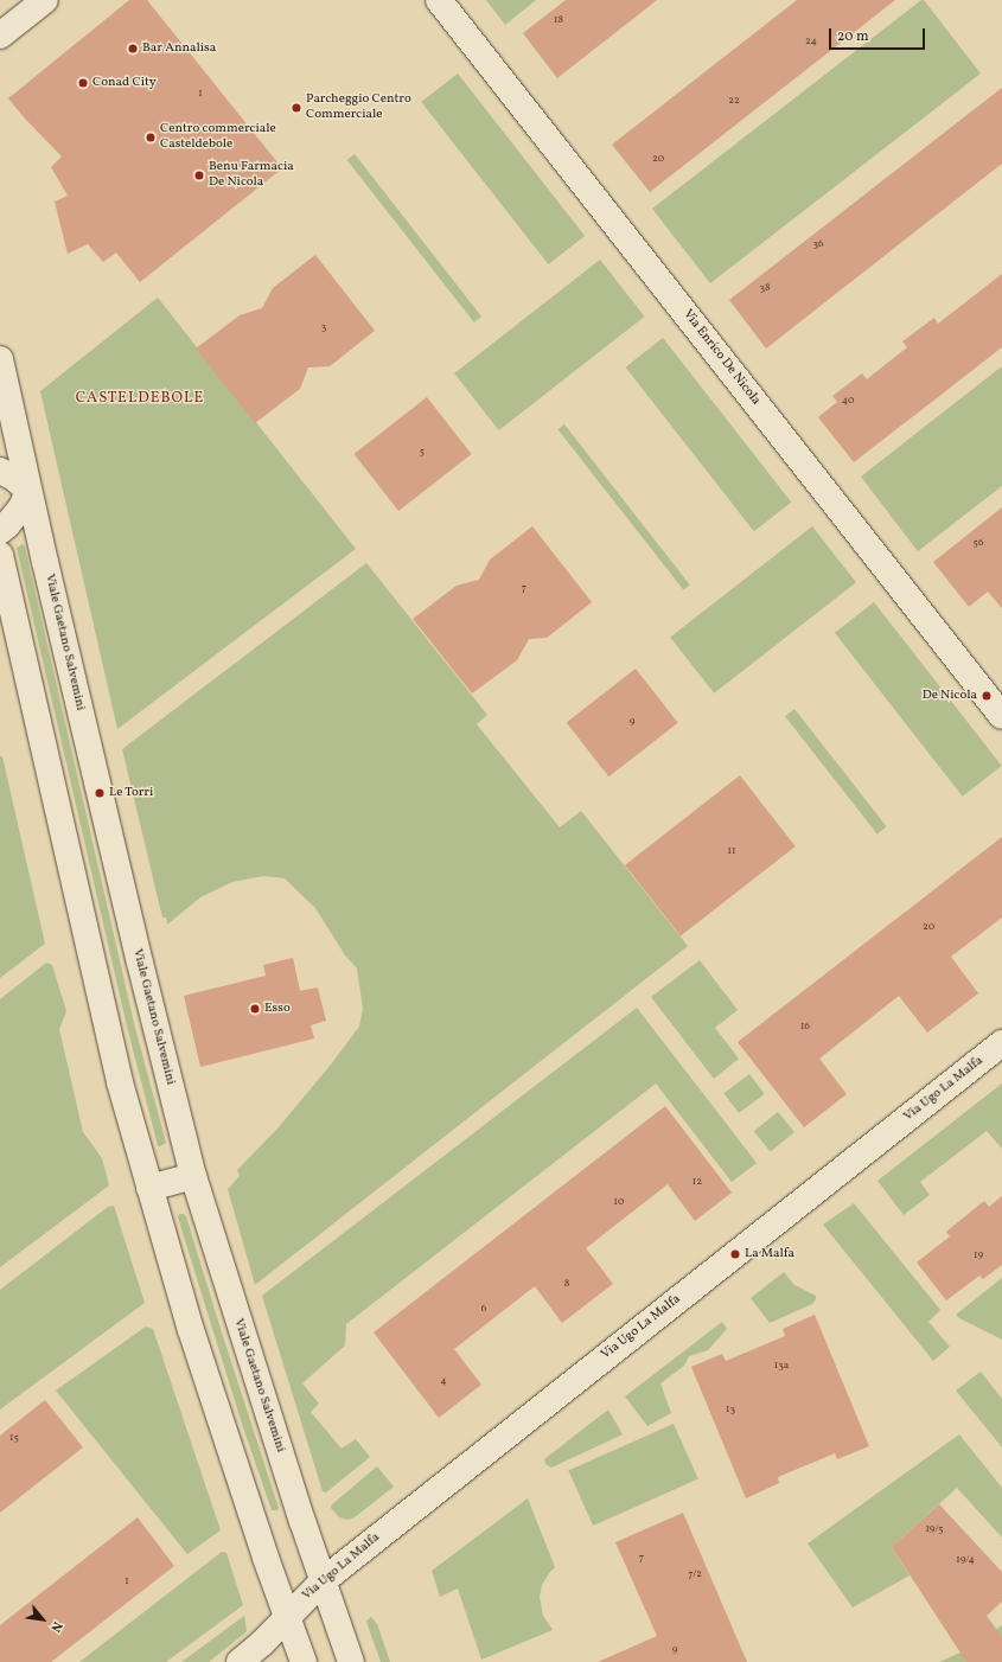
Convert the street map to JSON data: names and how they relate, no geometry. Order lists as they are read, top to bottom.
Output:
{
  "streets": {
    "main road": ["Via Enrico De Nicola", "Viale Gaetano Salvemini", "Via Ugo La Malfa"]
  },
  "crossings": [
    ["Viale Gaetano Salvemini", "Via Ugo La Malfa"]
  ],
  "districts": ["CASTELDEBOLE"],
  "places": [
    "Bar Annalisa",
    "Conad City",
    "Parcheggio Centro Commerciale",
    "Centro commerciale Casteldebole",
    "Benu Farmacia De Nicola",
    "De Nicola",
    "Le Torri",
    "Esso",
    "La Malfa"
  ],
  "house_numbers": [
    "18",
    "24",
    "1",
    "22",
    "20",
    "36",
    "38",
    "3",
    "40",
    "5",
    "56",
    "7",
    "9",
    "11",
    "20",
    "16",
    "12",
    "10",
    "19",
    "8",
    "6",
    "13a",
    "4",
    "13",
    "15",
    "19/5",
    "7",
    "19/4",
    "7/2",
    "1",
    "9"
  ],
  "scale_bar": "20 m",
  "north": "bottom right"
}
